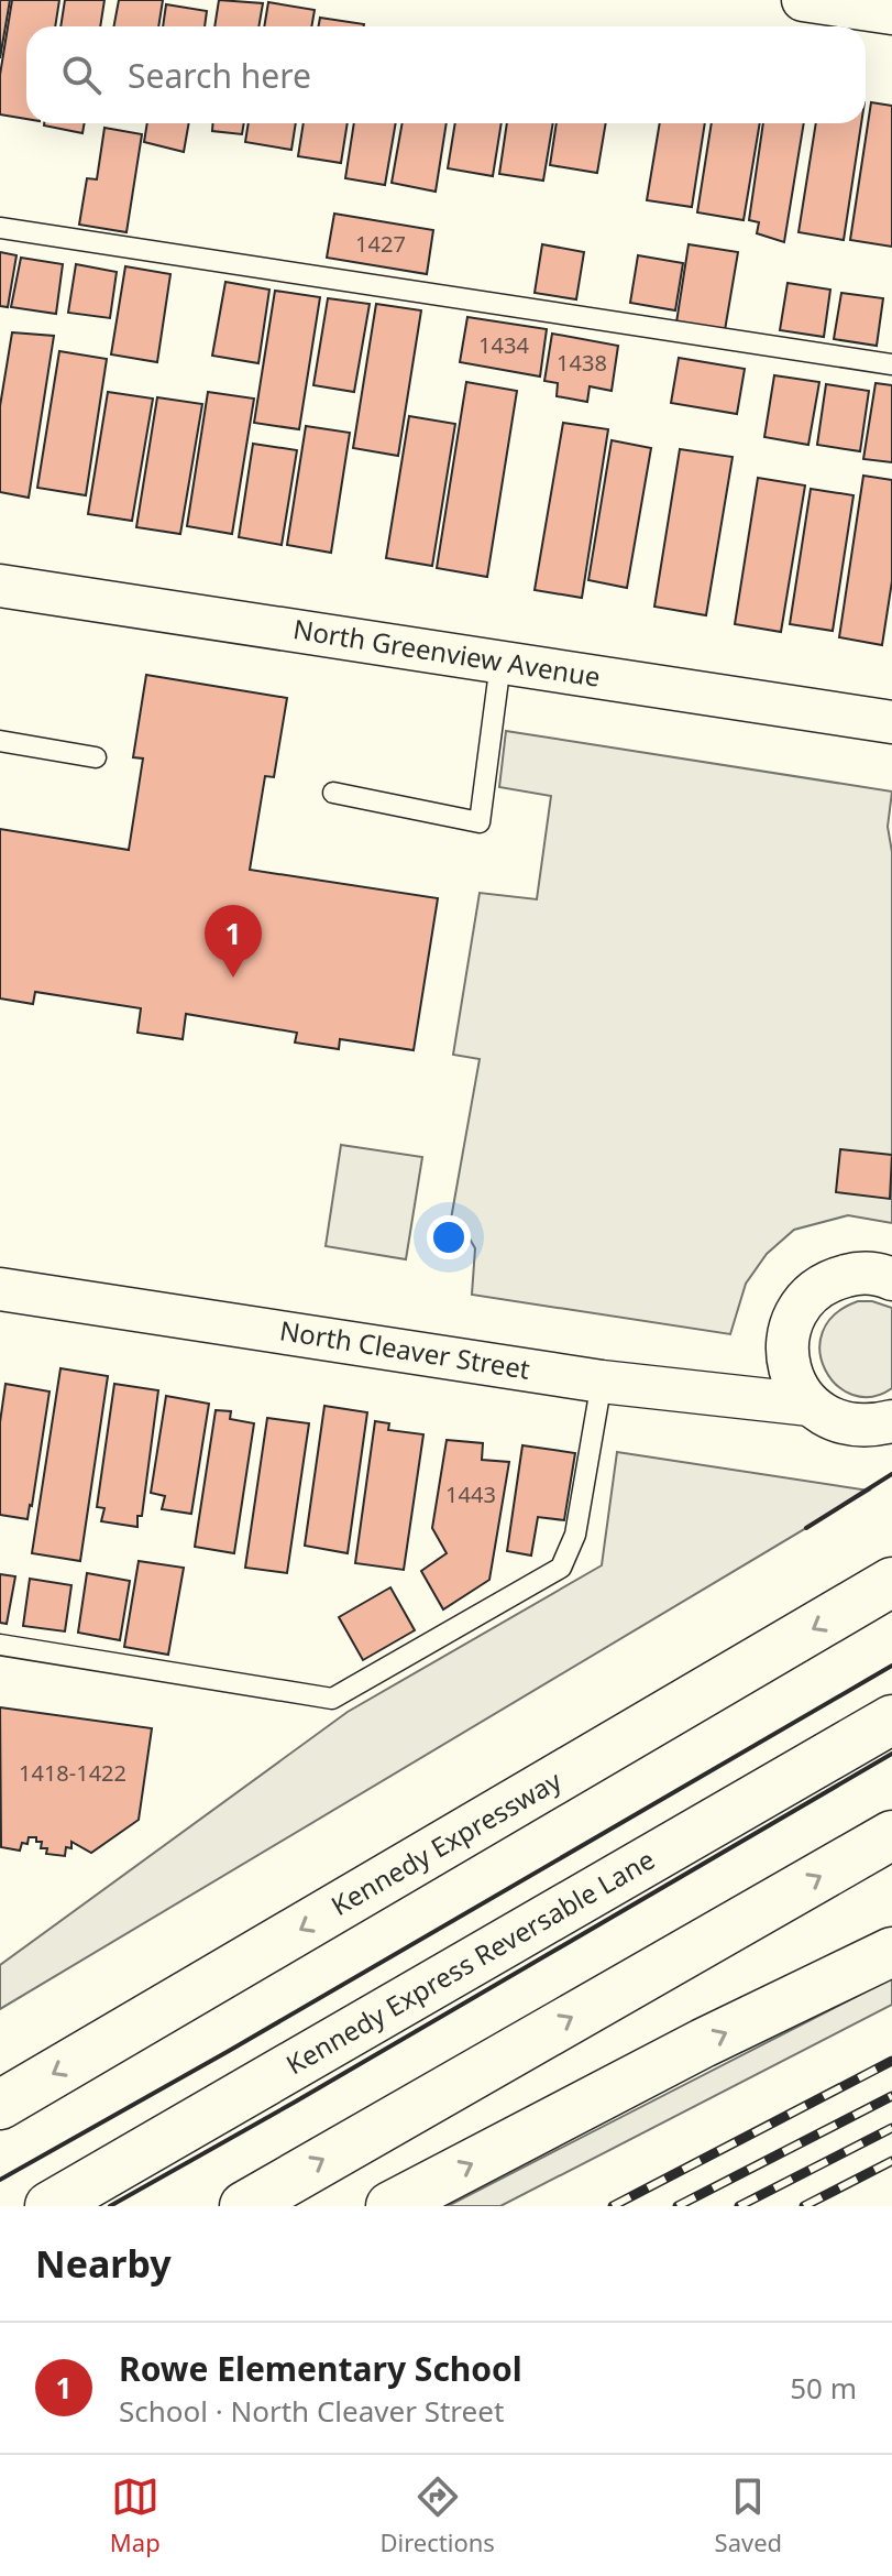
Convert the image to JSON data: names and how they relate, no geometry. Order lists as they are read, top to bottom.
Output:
{
  "streets": {
    "highway": ["Kennedy Expressway", "Kennedy Express Reversable Lane"],
    "street": ["North Greenview Avenue", "North Cleaver Street"]
  },
  "house_numbers": [
    "1427",
    "1434",
    "1438",
    "1443",
    "1418-1422"
  ],
  "page": {
    "search": "Search here",
    "pins": "1",
    "heading": "Nearby",
    "list": [
      {
        "mark": "1",
        "name": "Rowe Elementary School",
        "note": "School · North Cleaver Street",
        "value": "50 m"
      }
    ],
    "nav": ["Map", "Directions", "Saved"]
  }
}
